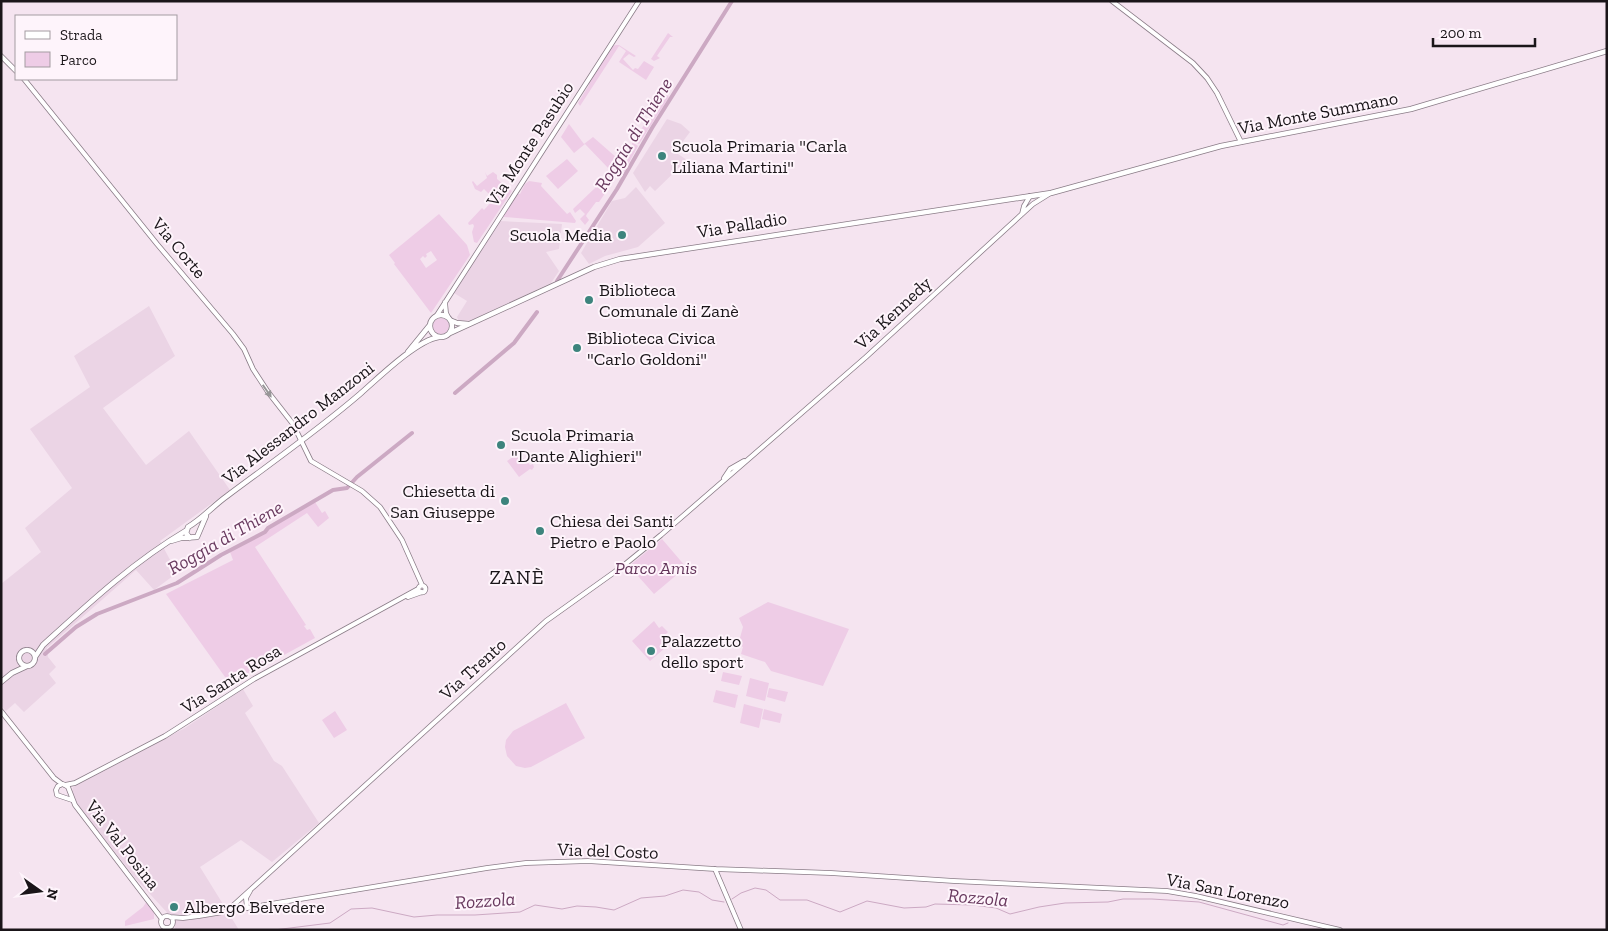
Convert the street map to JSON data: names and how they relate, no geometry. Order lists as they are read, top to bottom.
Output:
{
  "streets": {
    "main road": ["Via Monte Summano", "Via Palladio", "Via Alessandro Manzoni"],
    "street": [
      "Via Monte Pasubio",
      "Via Corte",
      "Via Kennedy",
      "Via Trento",
      "Via Santa Rosa",
      "Via Val Posina",
      "Via del Costo",
      "Via San Lorenzo"
    ]
  },
  "crossings": [
    ["Via Monte Summano", "Via Palladio"],
    ["Via Monte Summano", "Via Kennedy"],
    ["Via Monte Pasubio", "Via Palladio"],
    ["Via Monte Pasubio", "Via Alessandro Manzoni"],
    ["Via Palladio", "Via Alessandro Manzoni"],
    ["Via Corte", "Via Alessandro Manzoni"],
    ["Via Corte", "Via Santa Rosa"],
    ["Via Kennedy", "Via Trento"],
    ["Via Trento", "Via del Costo"],
    ["Via Santa Rosa", "Via Val Posina"],
    ["Via Val Posina", "Via del Costo"],
    ["Via del Costo", "Via San Lorenzo"]
  ],
  "one_way": ["Via Corte"],
  "districts": ["ZANÈ"],
  "water": ["Roggia di Thiene", "Rozzola"],
  "parks": ["Parco Amis"],
  "places": [
    "Scuola Primaria \"Carla Liliana Martini\"",
    "Scuola Media",
    "Biblioteca Comunale di Zanè",
    "Biblioteca Civica \"Carlo Goldoni\"",
    "Scuola Primaria \"Dante Alighieri\"",
    "Chiesetta di San Giuseppe",
    "Chiesa dei Santi Pietro e Paolo",
    "Palazzetto dello sport",
    "Albergo Belvedere"
  ],
  "legend": ["Strada", "Parco"],
  "scale_bar": "200 m",
  "north": "right"
}
